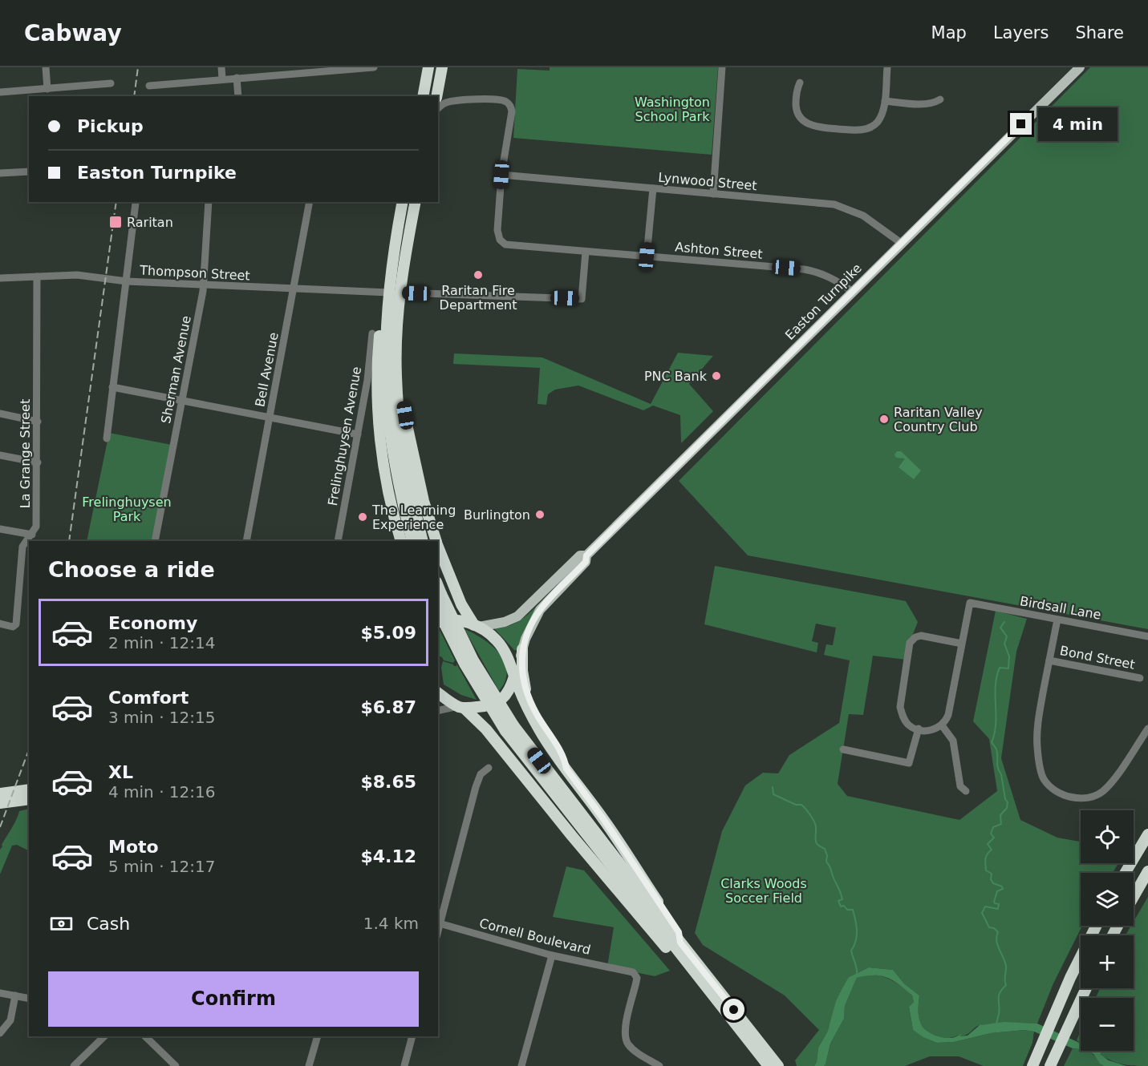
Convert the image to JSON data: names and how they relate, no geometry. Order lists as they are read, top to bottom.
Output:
{
  "streets": {
    "main road": ["Easton Turnpike"],
    "street": [
      "Lynwood Street",
      "Ashton Street",
      "Thompson Street",
      "Sherman Avenue",
      "Bell Avenue",
      "Frelinghuysen Avenue",
      "La Grange Street",
      "Birdsall Lane",
      "Bond Street",
      "Cornell Boulevard"
    ]
  },
  "crossings": [
    ["Lynwood Street", "Ashton Street"],
    ["Lynwood Street", "Easton Turnpike"],
    ["Ashton Street", "Easton Turnpike"],
    ["Thompson Street", "Sherman Avenue"],
    ["Thompson Street", "Bell Avenue"],
    ["Thompson Street", "La Grange Street"],
    ["Birdsall Lane", "Bond Street"]
  ],
  "parks": ["Washington School Park", "Frelinghuysen Park", "Clarks Woods Soccer Field"],
  "places": {
    "transit": ["Raritan"],
    "other": [
      "Raritan Fire Department",
      "PNC Bank",
      "Raritan Valley Country Club",
      "Burlington",
      "The Learning Experience"
    ]
  },
  "page": {
    "header": "Cabway",
    "nav": ["Map", "Layers", "Share"],
    "banner": ["Pickup", "Easton Turnpike"],
    "bubble": "4 min",
    "heading": "Choose a ride",
    "list": [
      {
        "name": "Economy",
        "note": "2 min · 12:14",
        "value": "$5.09"
      },
      {
        "name": "Comfort",
        "note": "3 min · 12:15",
        "value": "$6.87"
      },
      {
        "name": "XL",
        "note": "4 min · 12:16",
        "value": "$8.65"
      },
      {
        "name": "Moto",
        "note": "5 min · 12:17",
        "value": "$4.12"
      }
    ],
    "map_buttons": ["+", "−"],
    "pay": ["Cash", "1.4 km"],
    "buttons": "Confirm"
  }
}
